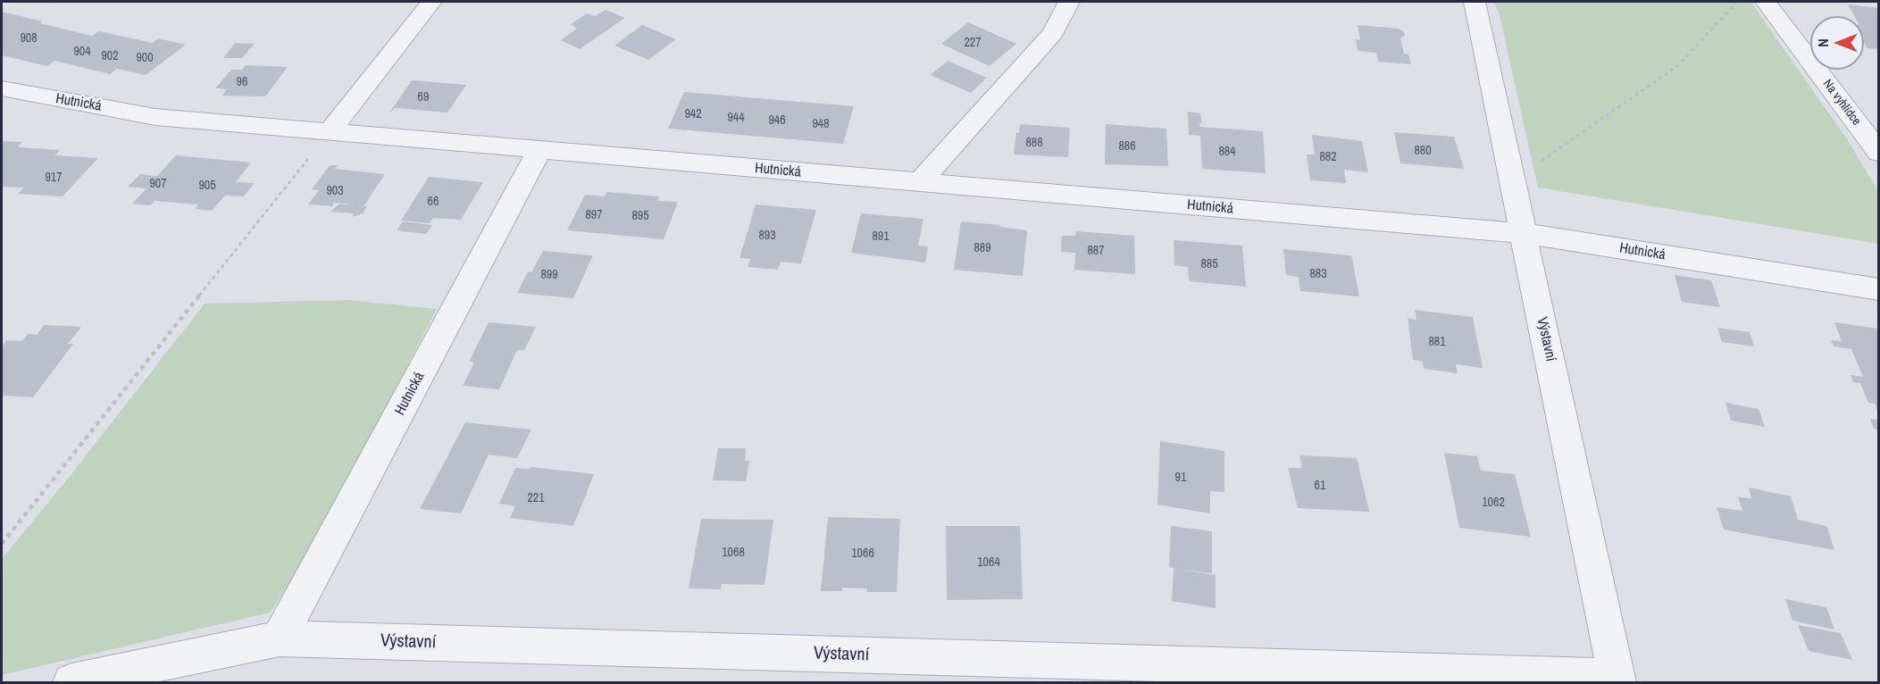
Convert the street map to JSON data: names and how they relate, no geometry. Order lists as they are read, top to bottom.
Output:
{
  "streets": {
    "street": ["Hutnická", "Na vyhlídce", "Výstavní"]
  },
  "crossings": [
    ["Hutnická", "Výstavní"]
  ],
  "house_numbers": [
    "908",
    "227",
    "904",
    "902",
    "900",
    "96",
    "69",
    "942",
    "944",
    "946",
    "948",
    "888",
    "886",
    "880",
    "884",
    "882",
    "917",
    "907",
    "905",
    "903",
    "66",
    "897",
    "895",
    "893",
    "891",
    "889",
    "887",
    "885",
    "883",
    "899",
    "881",
    "91",
    "61",
    "221",
    "1062",
    "1068",
    "1066",
    "1064"
  ],
  "north": "left"
}
